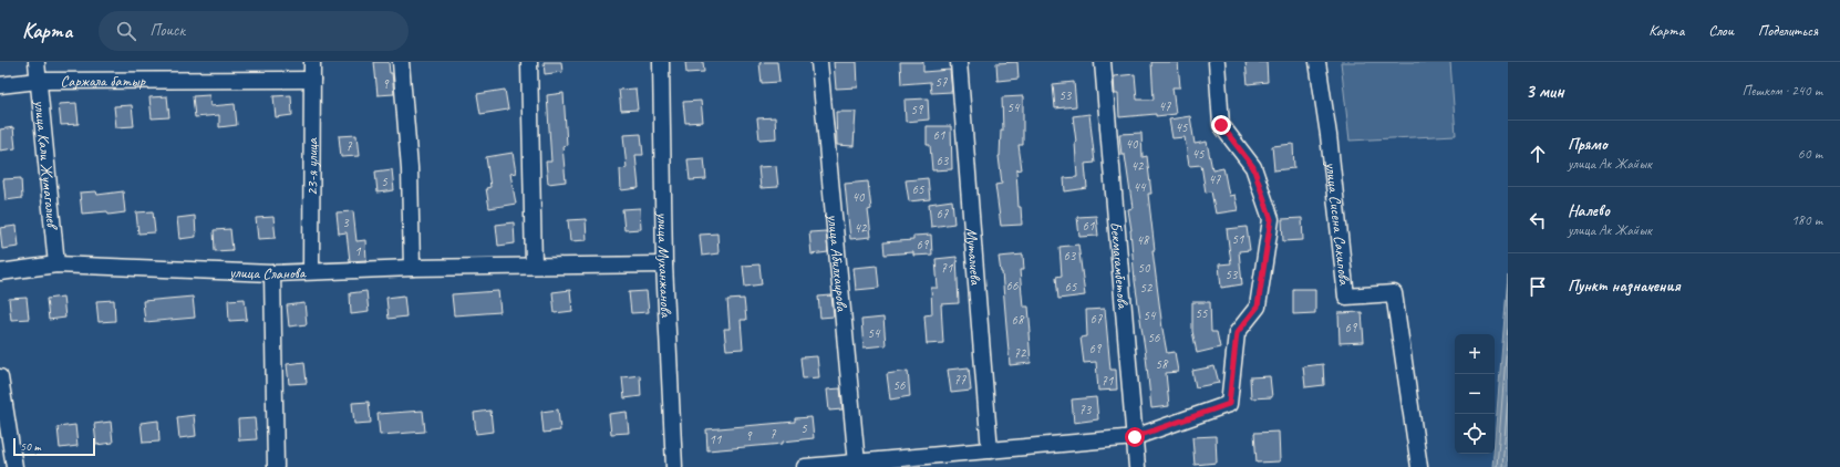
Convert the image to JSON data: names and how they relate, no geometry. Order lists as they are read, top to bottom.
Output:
{
  "streets": {
    "street": [
      "Саржала батыр",
      "улица Кали Жумагалиев",
      "23-я улица",
      "улица Сисена Сакипова",
      "Муталиева",
      "улица Абилхаирова",
      "улица Муханжанова",
      "Бекмагамбетова",
      "улица Сланова"
    ]
  },
  "crossings": [
    ["Саржала батыр", "улица Кали Жумагалиев"],
    ["Саржала батыр", "23-я улица"],
    ["улица Кали Жумагалиев", "улица Сланова"],
    ["23-я улица", "улица Сланова"],
    ["улица Муханжанова", "улица Сланова"]
  ],
  "house_numbers": [
    "57",
    "9",
    "53",
    "47",
    "54",
    "59",
    "45",
    "61",
    "40",
    "7",
    "45",
    "63",
    "42",
    "47",
    "5",
    "44",
    "65",
    "40",
    "67",
    "3",
    "61",
    "42",
    "51",
    "48",
    "69",
    "1",
    "63",
    "71",
    "50",
    "53",
    "66",
    "65",
    "52",
    "55",
    "54",
    "67",
    "68",
    "69",
    "54",
    "56",
    "69",
    "72",
    "58",
    "77",
    "71",
    "56",
    "73",
    "5",
    "7",
    "9",
    "11"
  ],
  "scale_bar": "50 m",
  "page": {
    "header": "Карта",
    "search": "Поиск",
    "nav": ["Карта", "Слои", "Поделиться"],
    "heading": ["3 мин", "Пешком · 240 m"],
    "list": [
      ["Прямо", "улица Ак Жайык", "60 m"],
      ["Налево", "улица Ак Жайык", "180 m"],
      "Пункт назначения"
    ],
    "map_buttons": ["+", "−"],
    "scale": "50 m"
  }
}
